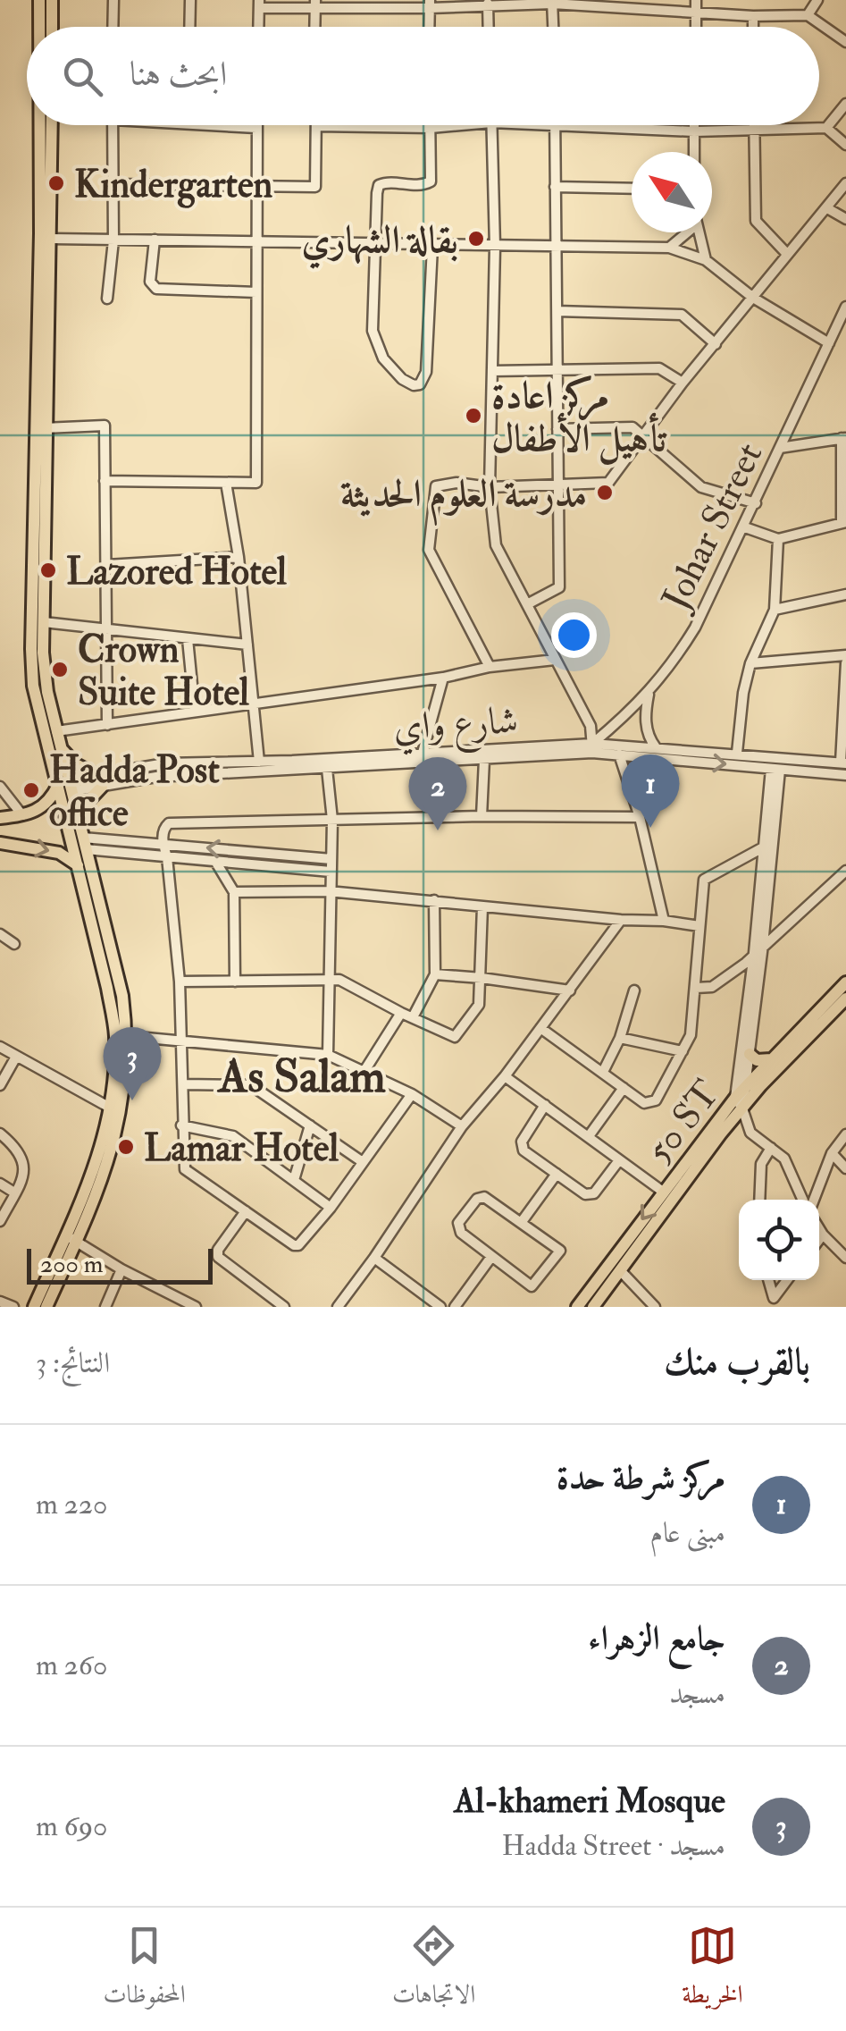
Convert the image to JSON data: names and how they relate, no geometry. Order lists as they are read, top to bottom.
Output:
{
  "streets": {
    "main road": ["50 ST"],
    "street": ["Johar Street", "شارع واي"]
  },
  "crossings": [
    ["Johar Street", "شارع واي"]
  ],
  "districts": ["As Salam"],
  "places": [
    "Kindergarten",
    "بقالة الشهاري",
    "مركز اعادة تأهيل الأطفال",
    "مدرسة العلوم الحديثة",
    "Lazored Hotel",
    "Crown Suite Hotel",
    "Hadda Post office",
    "Lamar Hotel"
  ],
  "scale_bar": "200 m",
  "north": "top left",
  "page": {
    "search": "ابحث هنا",
    "pins": ["1", "2", "3"],
    "scale": "200 m",
    "heading": ["بالقرب منك", "النتائج: 3"],
    "list": [
      {
        "mark": "1",
        "name": "مركز شرطة حدة",
        "note": "مبنى عام",
        "value": "220 m"
      },
      {
        "mark": "2",
        "name": "جامع الزهراء",
        "note": "مسجد",
        "value": "260 m"
      },
      {
        "mark": "3",
        "name": "Al-khameri Mosque",
        "note": "مسجد · Hadda Street",
        "value": "690 m"
      }
    ],
    "nav": ["الخريطة", "الاتجاهات", "المحفوظات"]
  }
}
